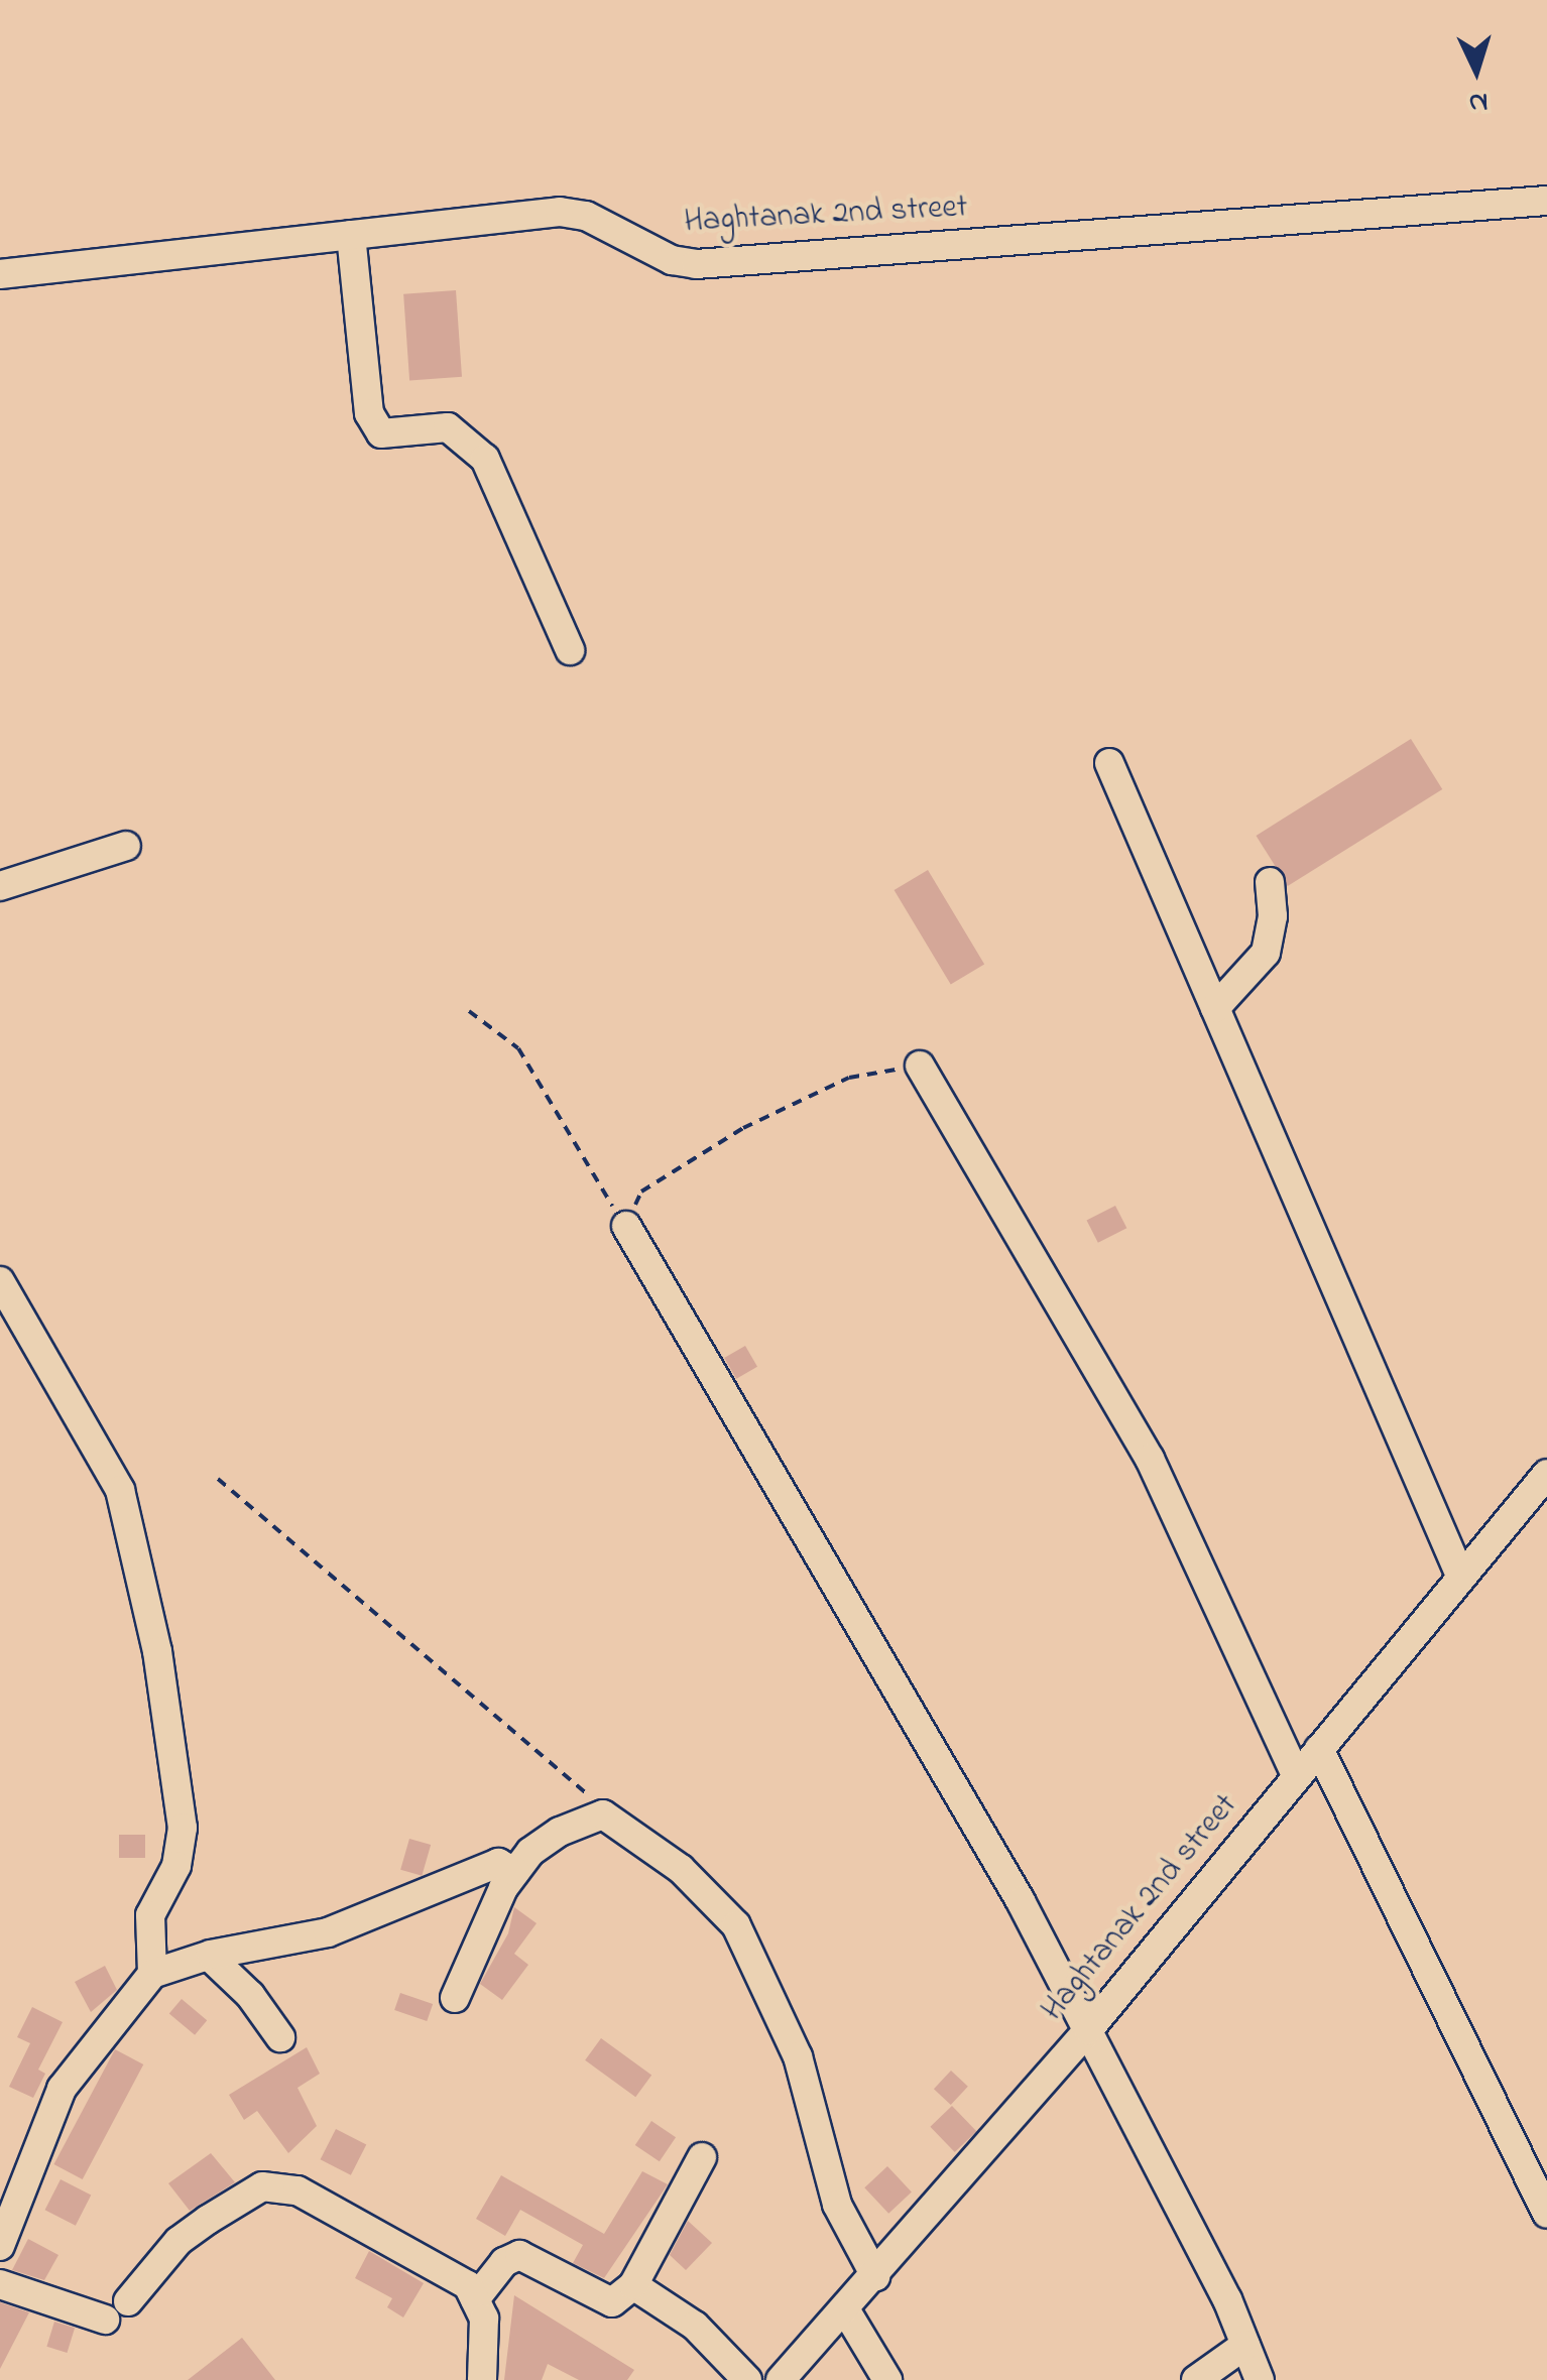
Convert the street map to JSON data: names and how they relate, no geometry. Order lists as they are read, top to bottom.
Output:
{
  "streets": {
    "street": ["Haghtanak 2nd street"]
  },
  "north": "bottom"
}
